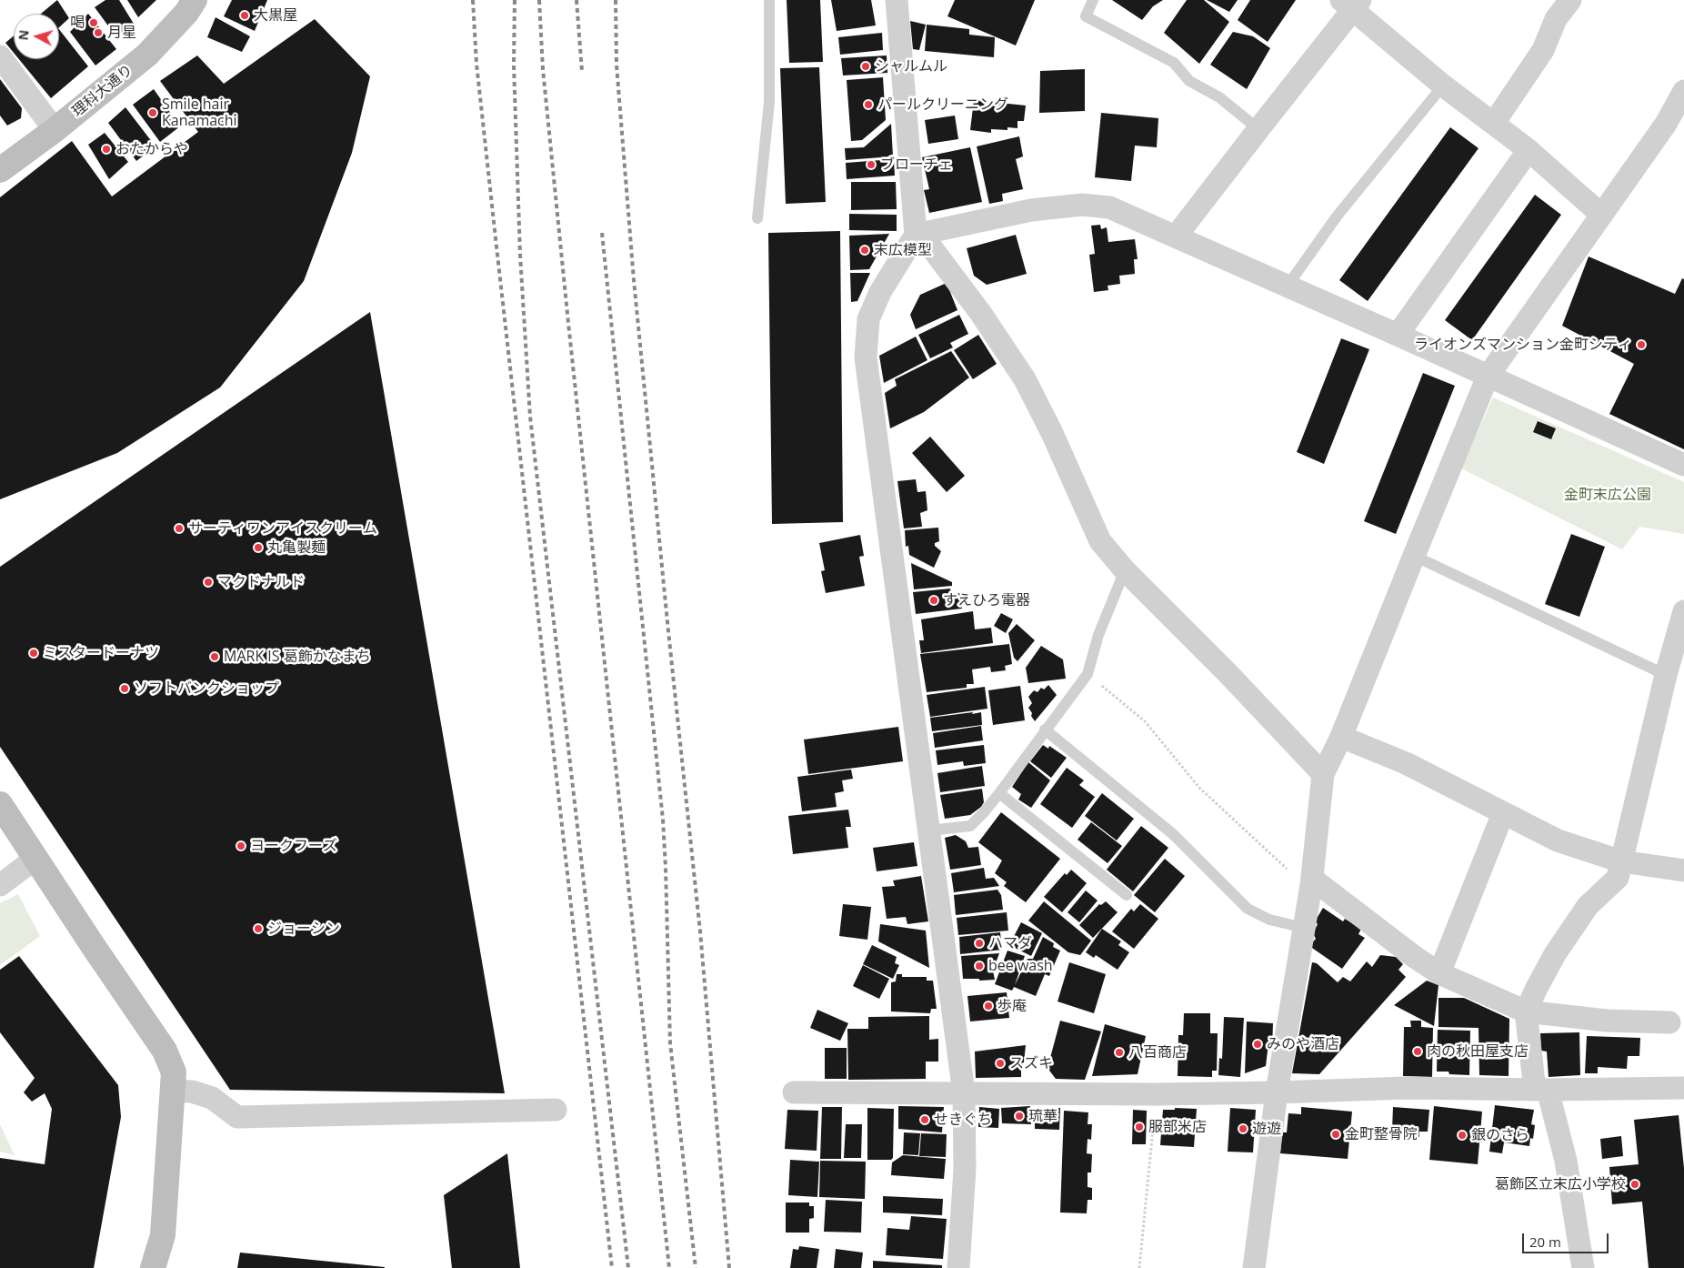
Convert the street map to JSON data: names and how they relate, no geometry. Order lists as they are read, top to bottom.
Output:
{
  "streets": {
    "street": ["理科大通り"]
  },
  "parks": ["金町末広公園"],
  "places": [
    "大黒屋",
    "喝",
    "月星",
    "シャルムル",
    "パールクリーニング",
    "Smile hair Kanamachi",
    "おたからや",
    "ブローチェ",
    "末広模型",
    "ライオンズマンション金町シティ",
    "サーティワンアイスクリーム",
    "丸亀製麺",
    "マクドナルド",
    "すえひろ電器",
    "ミスタードーナツ",
    "MARK IS 葛飾かなまち",
    "ソフトバンクショップ",
    "ヨークフーズ",
    "ジョーシン",
    "ハマダ",
    "bee wash",
    "歩庵",
    "みのや酒店",
    "肉の秋田屋支店",
    "八百商店",
    "スズキ",
    "琉華",
    "せきぐち",
    "服部米店",
    "遊遊",
    "金町整骨院",
    "銀のさら",
    "葛飾区立末広小学校"
  ],
  "scale_bar": "20 m",
  "north": "left"
}
